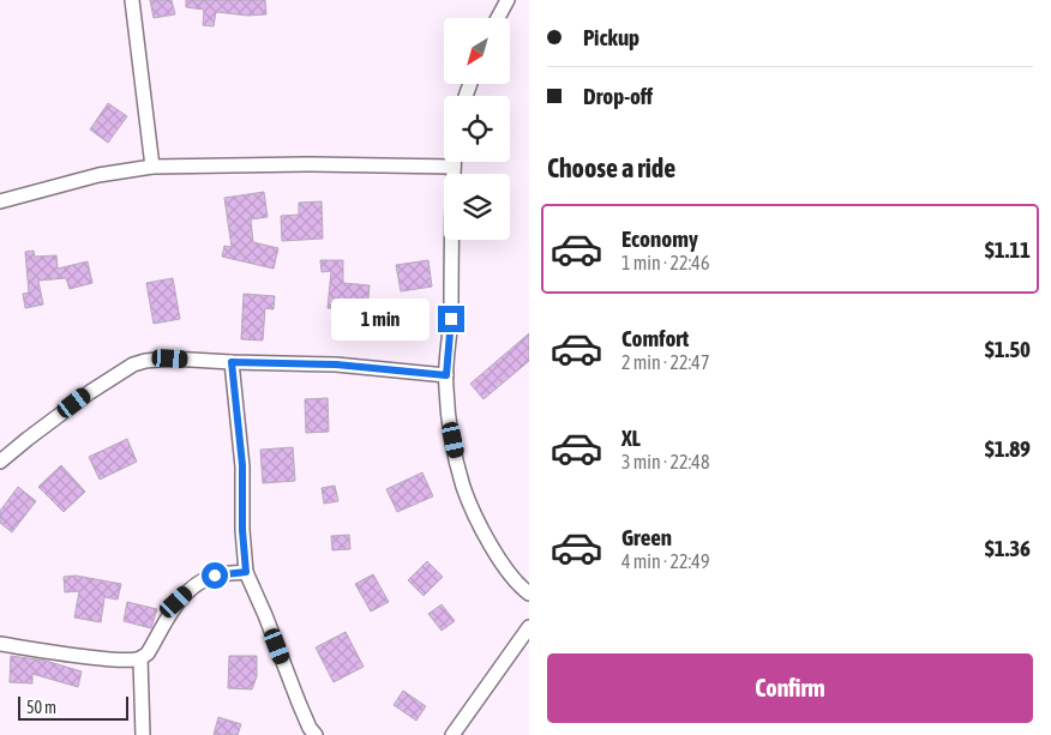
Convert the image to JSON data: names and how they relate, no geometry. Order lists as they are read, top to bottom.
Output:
{
  "scale_bar": "50 m",
  "north": "bottom left",
  "page": {
    "banner": ["Pickup", "Drop-off"],
    "heading": "Choose a ride",
    "list": [
      {
        "name": "Economy",
        "note": "1 min · 22:46",
        "value": "$1.11"
      },
      {
        "name": "Comfort",
        "note": "2 min · 22:47",
        "value": "$1.50"
      },
      {
        "name": "XL",
        "note": "3 min · 22:48",
        "value": "$1.89"
      },
      {
        "name": "Green",
        "note": "4 min · 22:49",
        "value": "$1.36"
      }
    ],
    "bubble": "1 min",
    "buttons": "Confirm",
    "scale": "50 m"
  }
}
